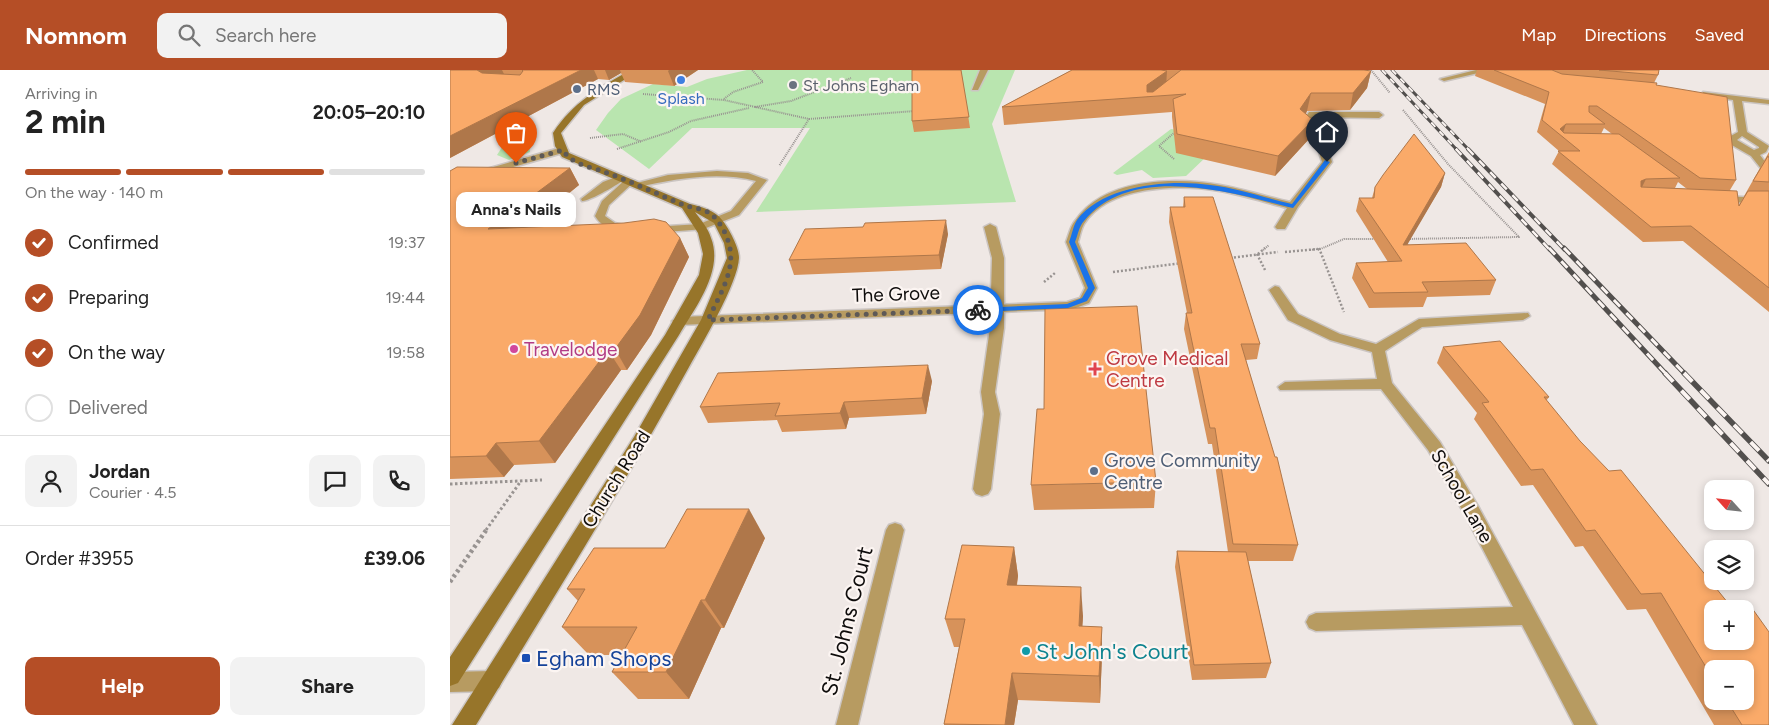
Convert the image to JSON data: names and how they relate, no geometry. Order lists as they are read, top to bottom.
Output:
{
  "streets": {
    "main road": ["Church Road"],
    "street": ["The Grove", "School Lane", "St. Johns Court"]
  },
  "crossings": [
    ["The Grove", "Church Road"]
  ],
  "places": {
    "other": [
      "Splash",
      "St Johns Egham",
      "RMS",
      "Anna's Nails",
      "Travelodge",
      "Grove Community Centre",
      "St John's Court"
    ],
    "health": ["Grove Medical Centre"],
    "transit": ["Egham Shops"]
  },
  "north": "top left",
  "page": {
    "header": "Nomnom",
    "search": "Search here",
    "nav": ["Map", "Directions", "Saved"],
    "heading": ["2 min", "Arriving in", "20:05–20:10"],
    "panel": [
      "Jordan",
      "Courier · 4.5",
      "Order #3955",
      "£39.06"
    ],
    "bar": "On the way · 140 m",
    "bubble": "Anna's Nails",
    "list": [
      ["Confirmed", "19:37"],
      ["Preparing", "19:44"],
      ["On the way", "19:58"],
      "Delivered"
    ],
    "map_buttons": ["+", "−"],
    "buttons": ["Help", "Share"]
  }
}
